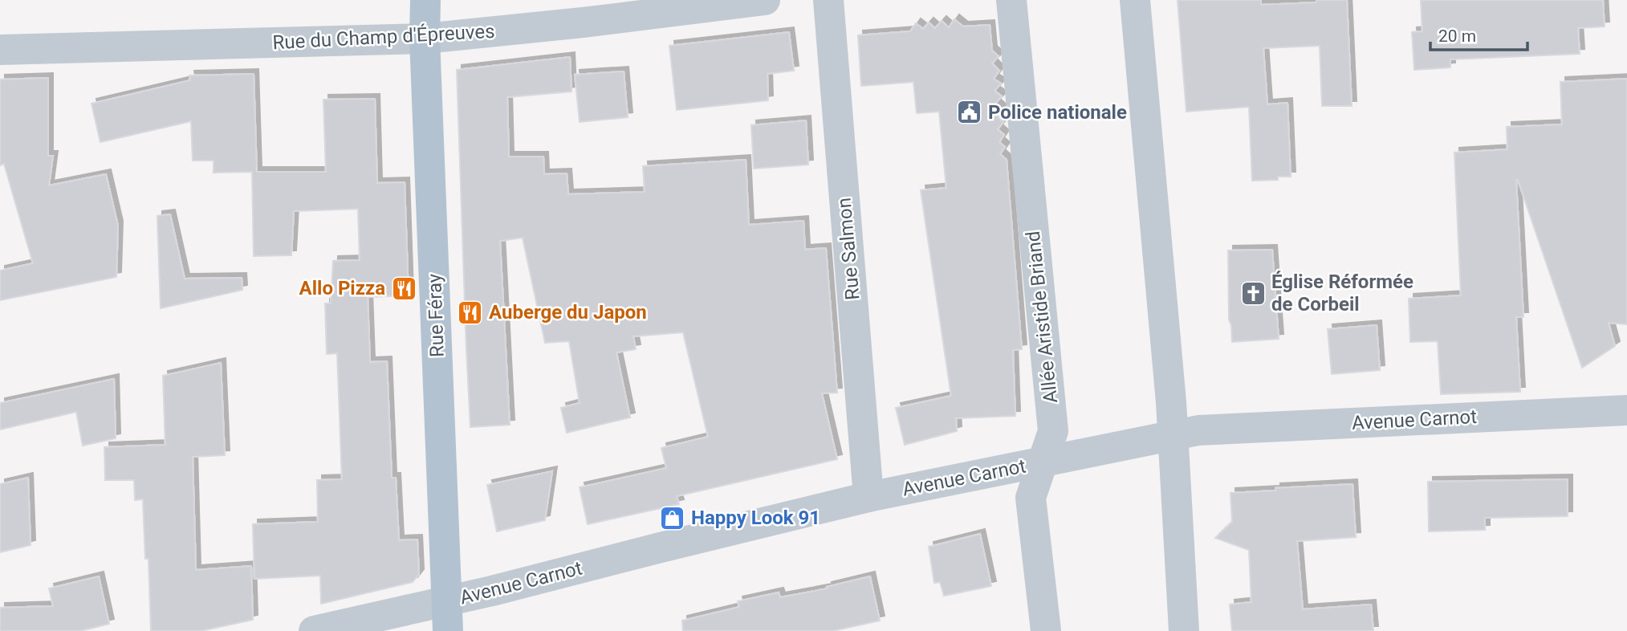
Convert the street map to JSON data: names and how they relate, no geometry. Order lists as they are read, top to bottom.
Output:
{
  "streets": {
    "main road": ["Rue Féray"],
    "street": [
      "Rue du Champ d'Épreuves",
      "Rue Salmon",
      "Allée Aristide Briand",
      "Avenue Carnot"
    ]
  },
  "crossings": [
    ["Rue du Champ d'Épreuves", "Rue Féray"],
    ["Rue Salmon", "Avenue Carnot"],
    ["Rue Féray", "Avenue Carnot"],
    ["Allée Aristide Briand", "Avenue Carnot"]
  ],
  "places": {
    "public building": ["Police nationale"],
    "restaurant": ["Allo Pizza", "Auberge du Japon"],
    "church": ["Église Réformée de Corbeil"],
    "shop": ["Happy Look 91"]
  },
  "scale_bar": "20 m"
}
